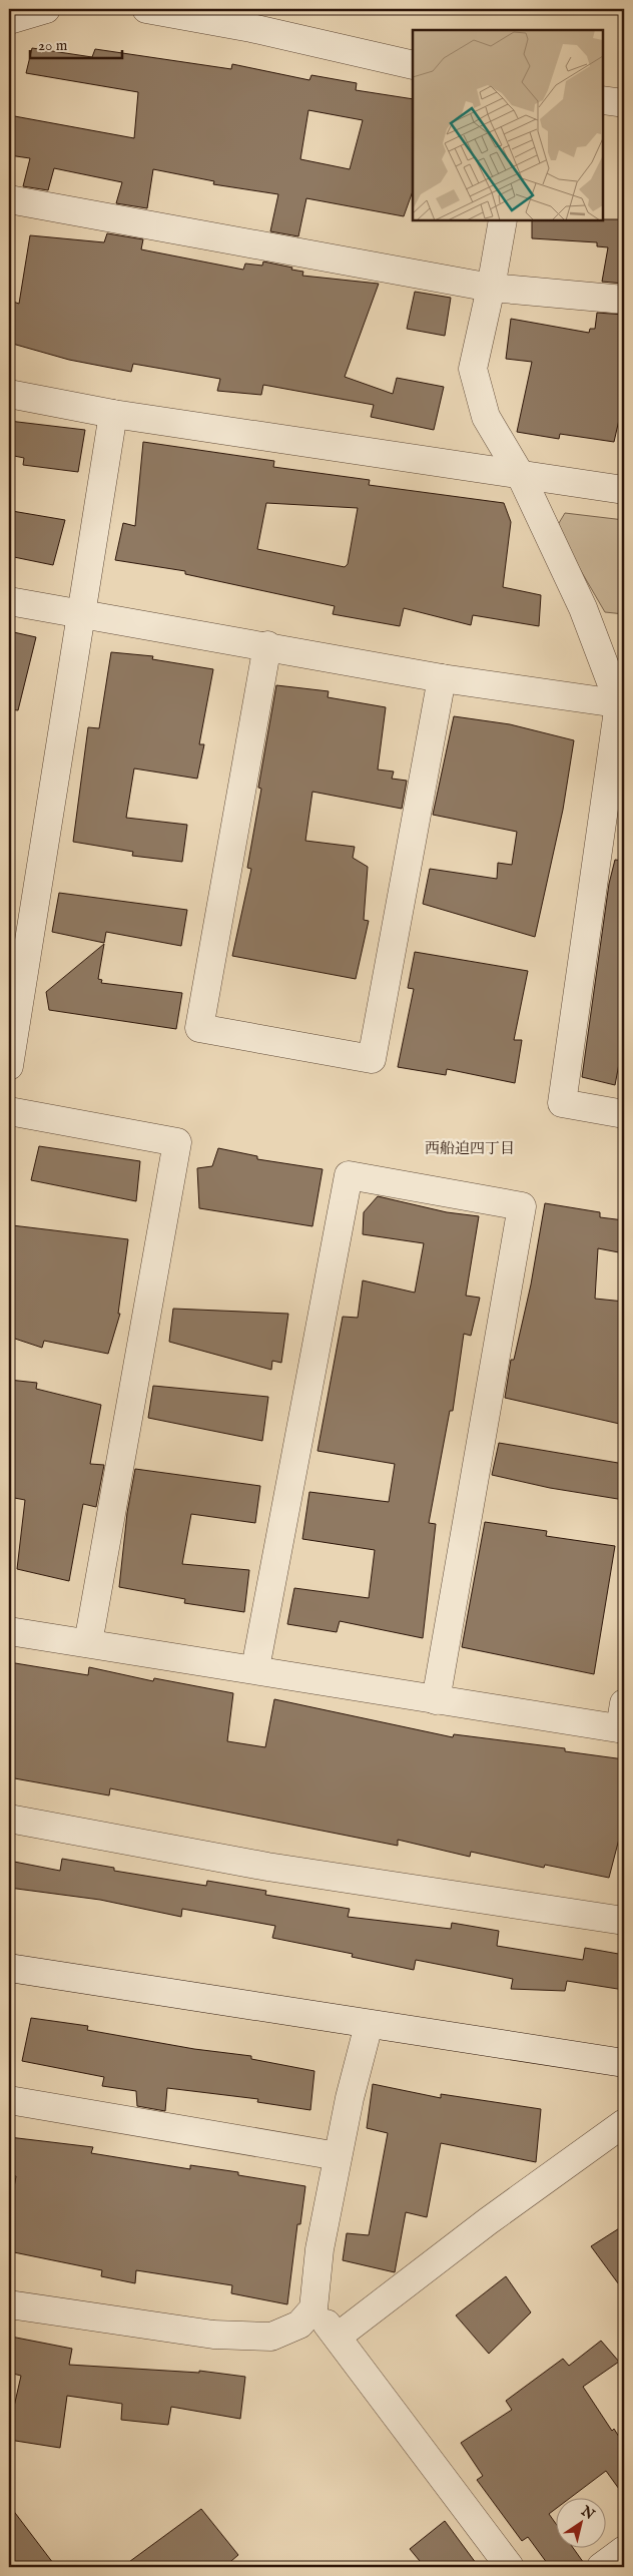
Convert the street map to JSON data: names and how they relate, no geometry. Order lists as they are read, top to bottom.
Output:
{
  "districts": ["西船迫四丁目"],
  "scale_bar": "20 m",
  "north": "top right"
}
